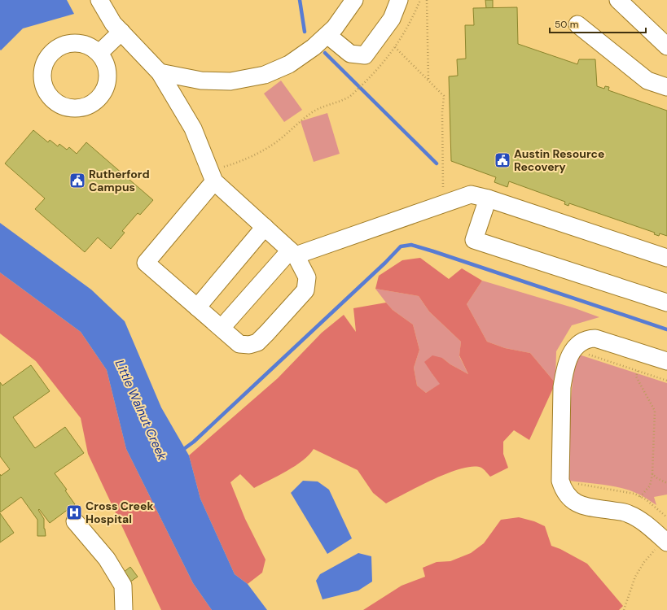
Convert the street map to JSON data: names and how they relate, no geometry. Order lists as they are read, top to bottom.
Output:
{
  "water": ["Little Walnut Creek"],
  "places": {
    "public building": ["Austin Resource Recovery", "Rutherford Campus"],
    "hospital": ["Cross Creek Hospital"]
  },
  "scale_bar": "50 m"
}
